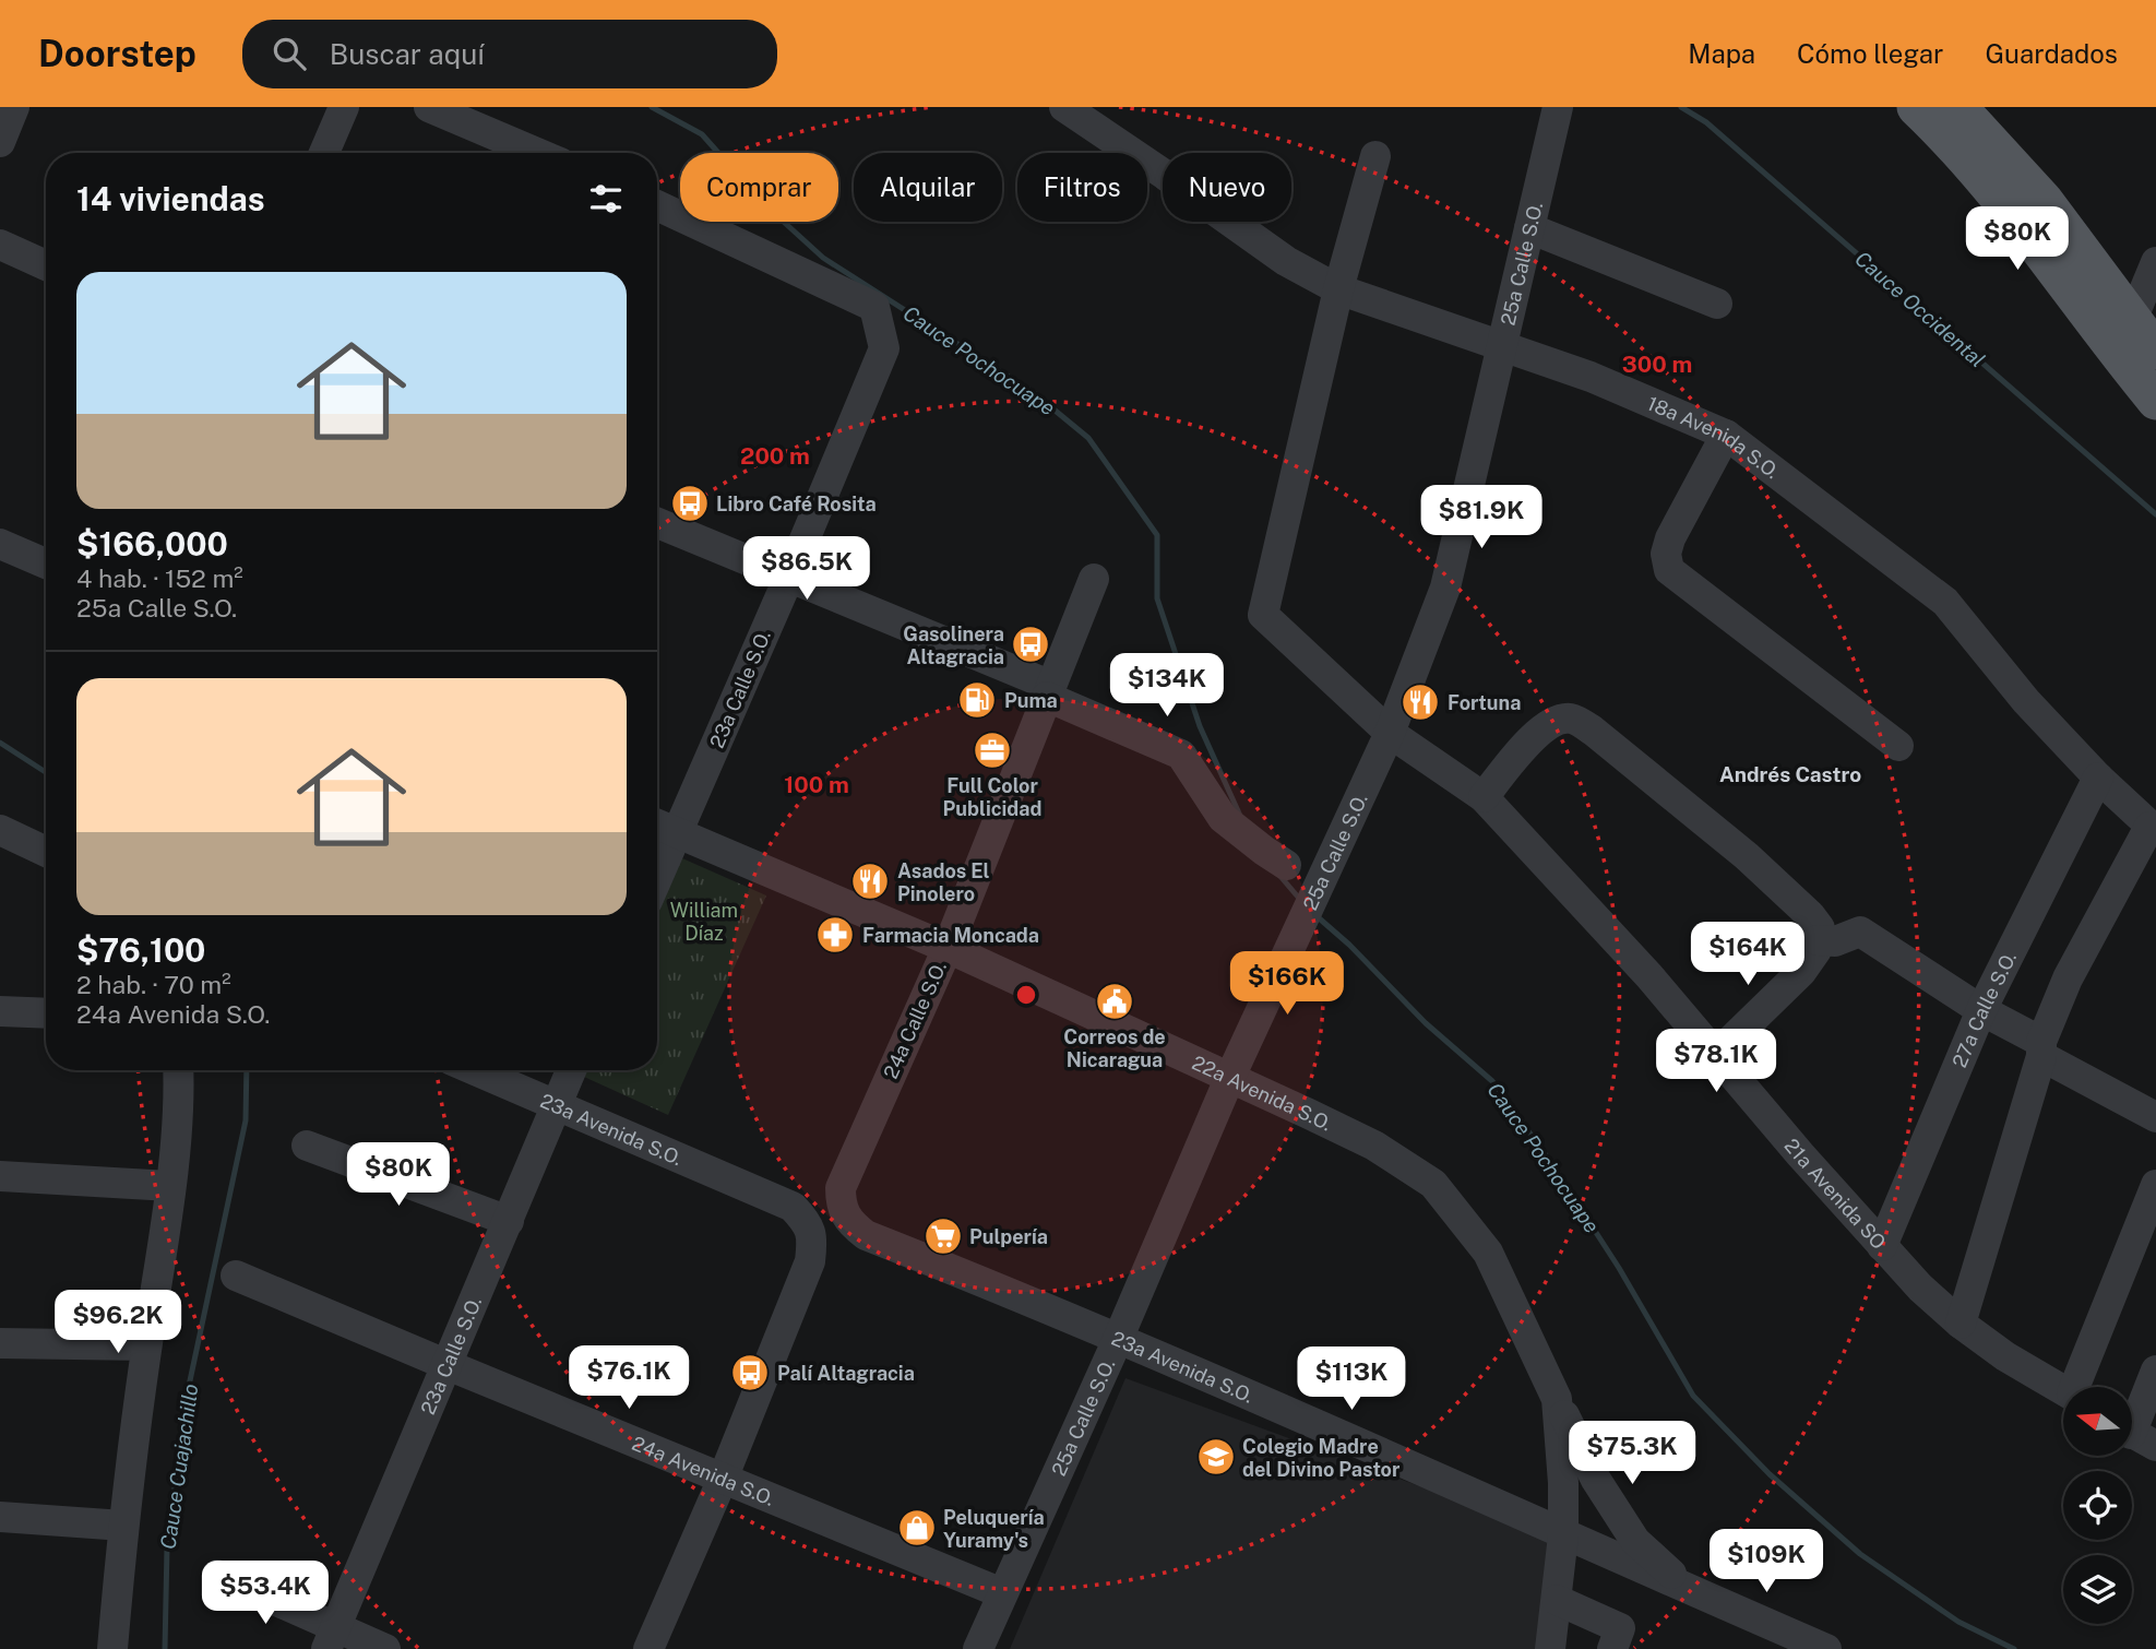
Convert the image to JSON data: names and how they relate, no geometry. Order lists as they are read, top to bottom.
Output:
{
  "streets": {
    "street": [
      "25a Calle S.O.",
      "18a Avenida S.O.",
      "23a Calle S.O.",
      "27a Calle S.O.",
      "24a Calle S.O.",
      "22a Avenida S.O.",
      "23a Avenida S.O.",
      "21a Avenida SO",
      "24a Avenida S.O."
    ]
  },
  "crossings": [
    ["25a Calle S.O.", "18a Avenida S.O."],
    ["25a Calle S.O.", "22a Avenida S.O."],
    ["25a Calle S.O.", "23a Avenida S.O."],
    ["25a Calle S.O.", "21a Avenida SO"],
    ["25a Calle S.O.", "24a Avenida S.O."],
    ["18a Avenida S.O.", "27a Calle S.O."],
    ["18a Avenida S.O.", "21a Avenida SO"],
    ["23a Calle S.O.", "22a Avenida S.O."],
    ["23a Calle S.O.", "23a Avenida S.O."],
    ["23a Calle S.O.", "24a Avenida S.O."],
    ["27a Calle S.O.", "21a Avenida SO"],
    ["24a Calle S.O.", "22a Avenida S.O."],
    ["24a Calle S.O.", "23a Avenida S.O."],
    ["22a Avenida S.O.", "23a Avenida S.O."],
    ["23a Avenida S.O.", "24a Avenida S.O."]
  ],
  "districts": ["Andrés Castro"],
  "water": ["Cauce Occidental", "Cauce Pochocuape", "Cauce Cuajachillo"],
  "parks": ["William Díaz"],
  "places": {
    "bus stop": ["Libro Café Rosita", "Gasolinera Altagracia", "Palí Altagracia"],
    "fuel station": ["Puma"],
    "restaurant": ["Fortuna", "Asados El Pinolero"],
    "office": ["Full Color Publicidad"],
    "pharmacy": ["Farmacia Moncada"],
    "public building": ["Correos de Nicaragua"],
    "supermarket": ["Pulpería"],
    "school or university": ["Colegio Madre del Divino Pastor"],
    "shop": ["Peluquería Yuramy's"]
  },
  "north": "left",
  "page": {
    "header": "Doorstep",
    "search": "Buscar aquí",
    "nav": ["Mapa", "Cómo llegar", "Guardados"],
    "chip": [
      "Comprar",
      "Alquilar",
      "Filtros",
      "Nuevo"
    ],
    "heading": "14 viviendas",
    "price": [
      "$80K",
      "$81.9K",
      "$86.5K",
      "$134K",
      "$164K",
      "$166K",
      "$78.1K",
      "$80K",
      "$96.2K",
      "$76.1K",
      "$113K",
      "$75.3K",
      "$109K",
      "$53.4K"
    ],
    "list": [
      {
        "name": "$166,000",
        "note": "4 hab. · 152 m² · 25a Calle S.O."
      },
      {
        "name": "$76,100",
        "note": "2 hab. · 70 m² · 24a Avenida S.O."
      }
    ]
  },
  "rings": ["300 m", "200 m", "100 m"]
}
